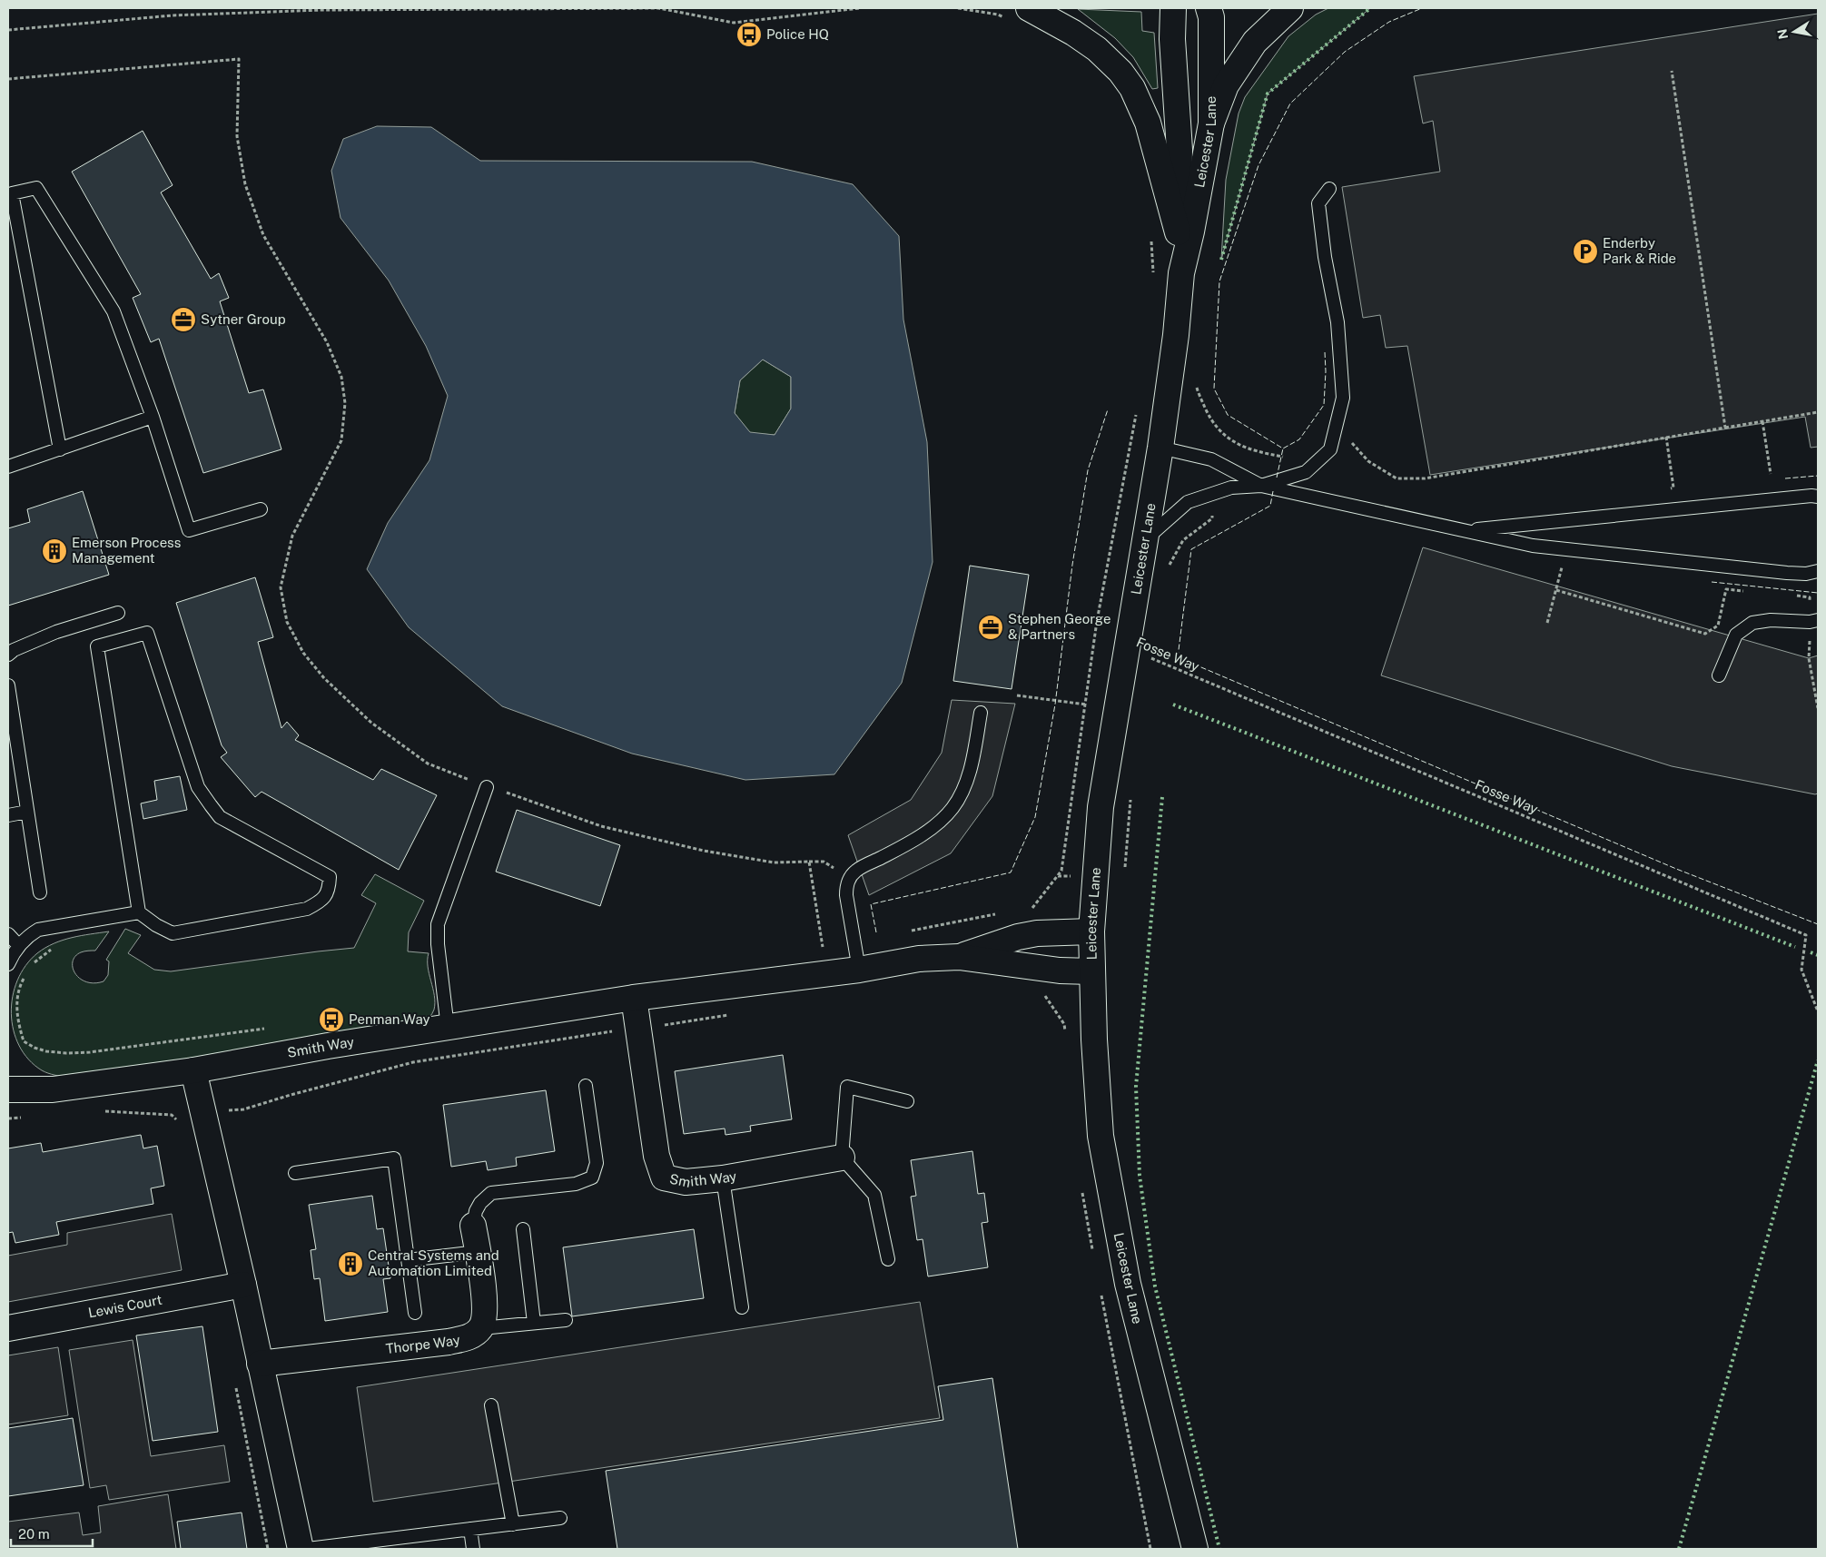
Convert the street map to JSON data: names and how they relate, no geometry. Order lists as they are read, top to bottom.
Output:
{
  "streets": {
    "street": [
      "Leicester Lane",
      "Smith Way",
      "Lewis Court",
      "Thorpe Way"
    ],
    "path": ["Fosse Way"]
  },
  "crossings": [
    ["Leicester Lane", "Fosse Way"]
  ],
  "places": {
    "bus stop": ["Police HQ", "Penman Way"],
    "parking": ["Enderby Park & Ride"],
    "office": ["Sytner Group", "Stephen George & Partners"],
    "building": ["Emerson Process Management", "Central Systems and Automation Limited"]
  },
  "scale_bar": "20 m",
  "north": "left"
}
